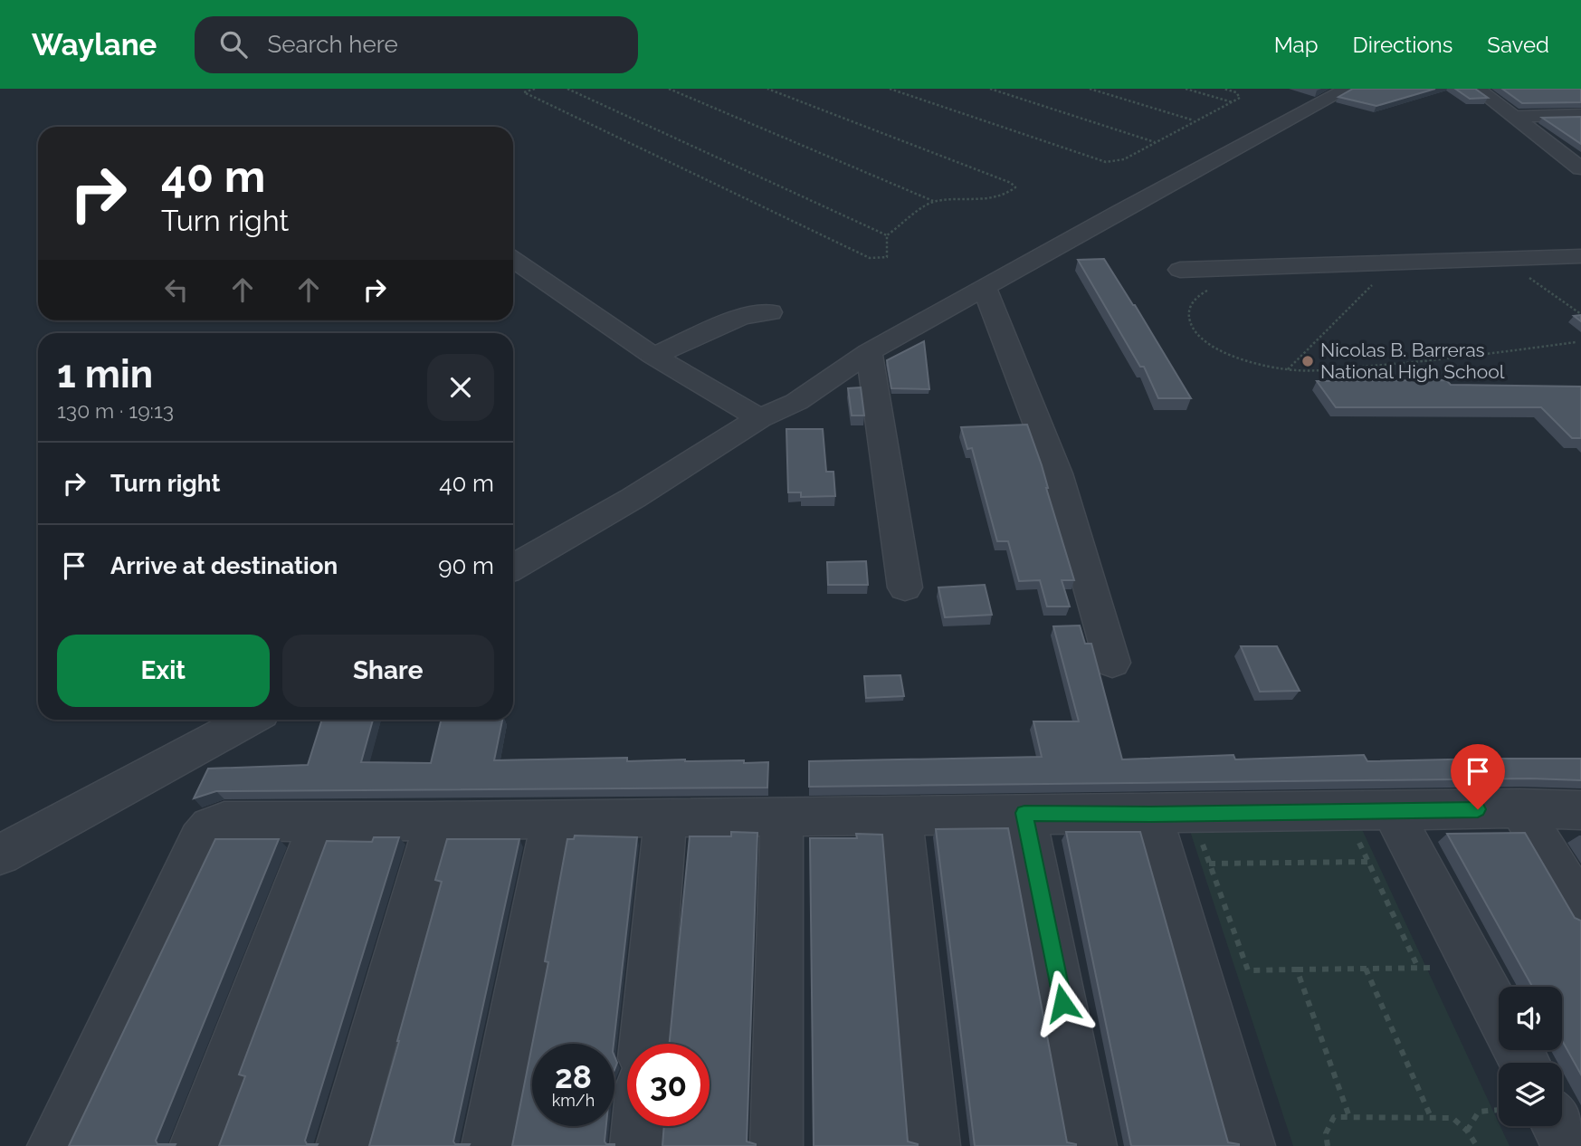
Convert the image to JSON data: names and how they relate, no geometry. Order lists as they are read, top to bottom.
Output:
{
  "places": ["Nicolas B. Barreras National High School"],
  "page": {
    "header": "Waylane",
    "search": "Search here",
    "nav": ["Map", "Directions", "Saved"],
    "turn": ["40 m", "Turn right"],
    "heading": ["1 min", "130 m · 19:13"],
    "list": [
      {
        "name": "Turn right",
        "value": "40 m"
      },
      {
        "name": "Arrive at destination",
        "value": "90 m"
      }
    ],
    "buttons": ["Exit", "Share"],
    "speed": "28 km/h",
    "limit": "30"
  }
}
